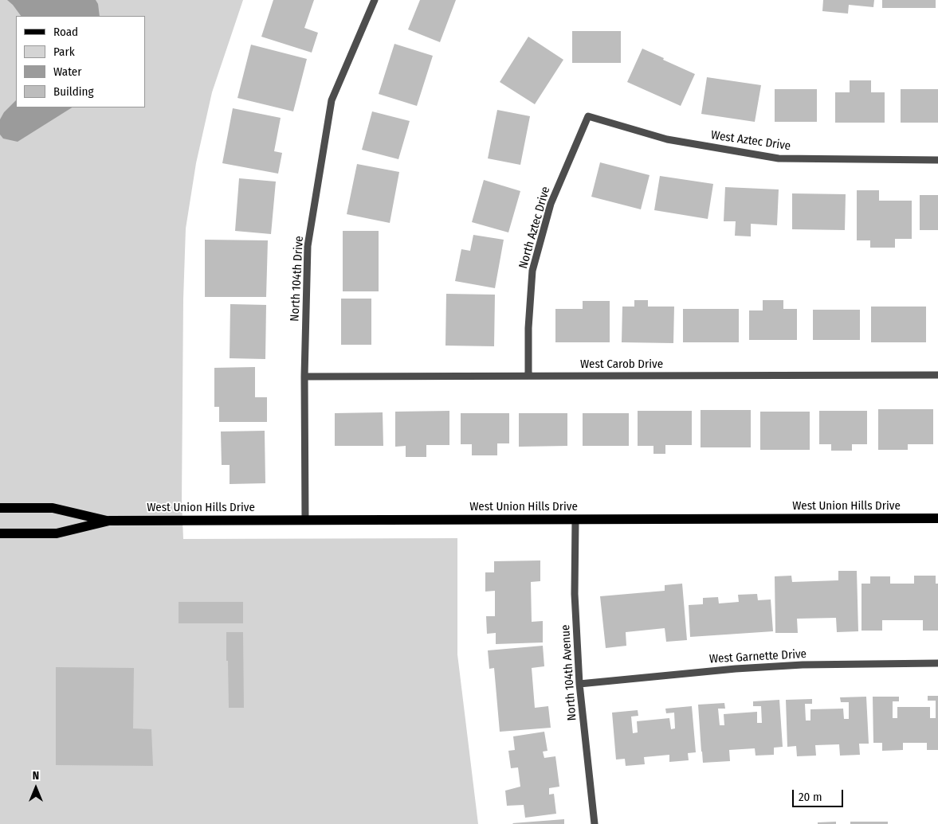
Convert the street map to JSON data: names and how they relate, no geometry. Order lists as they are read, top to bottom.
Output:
{
  "streets": {
    "main road": ["West Union Hills Drive"],
    "street": [
      "West Aztec Drive",
      "North Aztec Drive",
      "North 104th Drive",
      "West Carob Drive",
      "West Garnette Drive",
      "North 104th Avenue"
    ]
  },
  "crossings": [
    ["West Aztec Drive", "North Aztec Drive"],
    ["North Aztec Drive", "West Carob Drive"],
    ["North 104th Drive", "West Carob Drive"],
    ["North 104th Drive", "West Union Hills Drive"],
    ["West Union Hills Drive", "North 104th Avenue"],
    ["West Garnette Drive", "North 104th Avenue"]
  ],
  "legend": [
    "Road",
    "Park",
    "Water",
    "Building"
  ],
  "scale_bar": "20 m",
  "north": "top"
}
